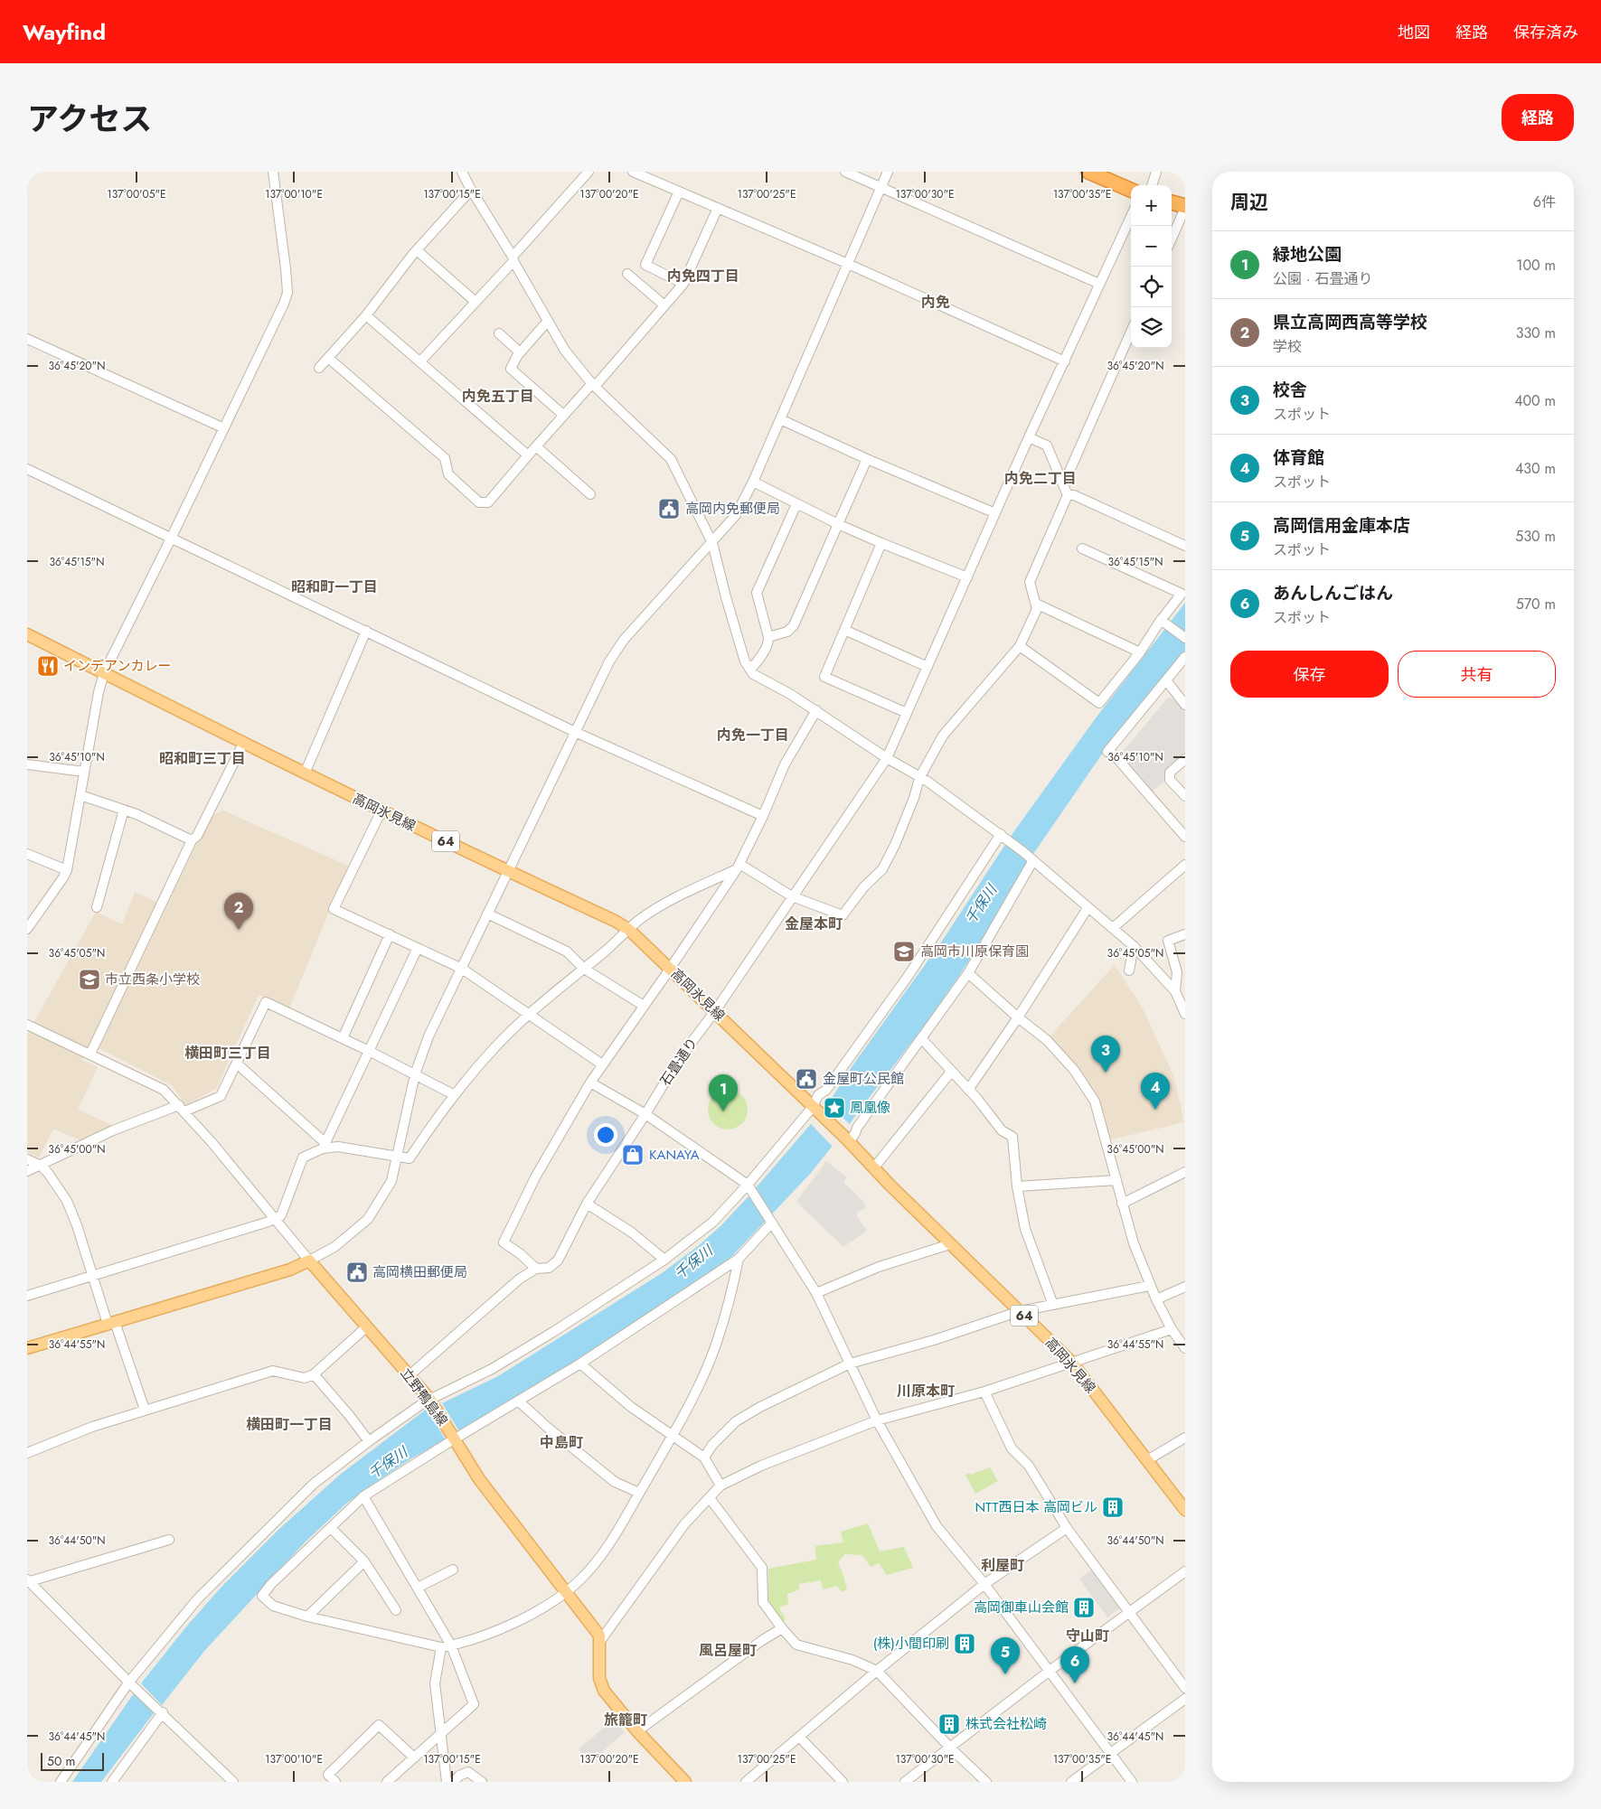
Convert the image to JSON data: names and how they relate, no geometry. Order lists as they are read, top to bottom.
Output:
{
  "streets": {
    "main road": ["高岡氷見線", "64", "立野鴨島線"],
    "street": ["石畳通り"]
  },
  "crossings": [
    ["高岡氷見線", "64"],
    ["高岡氷見線", "石畳通り"],
    ["石畳通り", "立野鴨島線"]
  ],
  "districts": [
    "内免四丁目",
    "内免",
    "内免五丁目",
    "内免二丁目",
    "昭和町一丁目",
    "内免一丁目",
    "昭和町三丁目",
    "金屋本町",
    "横田町三丁目",
    "川原本町",
    "横田町一丁目",
    "中島町",
    "利屋町",
    "守山町",
    "風呂屋町",
    "旅籠町"
  ],
  "water": ["千保川"],
  "places": {
    "public building": ["高岡内免郵便局", "金屋町公民館", "高岡横田郵便局"],
    "restaurant": ["インデアンカレー"],
    "school or university": ["高岡市川原保育園", "市立西条小学校"],
    "place": ["鳳凰像"],
    "shop": ["KANAYA"],
    "building": [
      "NTT西日本 高岡ビル",
      "高岡御車山会館",
      "(株)小間印刷",
      "株式会社松崎"
    ]
  },
  "scale_bar": "50 m",
  "page": {
    "header": "Wayfind",
    "nav": ["地図", "経路", "保存済み"],
    "title": "アクセス",
    "buttons": [
      "経路",
      ["保存", "共有"]
    ],
    "heading": ["周辺", "6件"],
    "map_buttons": ["+", "−"],
    "list": [
      {
        "mark": "1",
        "name": "緑地公園",
        "note": "公園 · 石畳通り",
        "value": "100 m"
      },
      {
        "mark": "2",
        "name": "県立高岡西高等学校",
        "note": "学校",
        "value": "330 m"
      },
      {
        "mark": "3",
        "name": "校舎",
        "note": "スポット",
        "value": "400 m"
      },
      {
        "mark": "4",
        "name": "体育館",
        "note": "スポット",
        "value": "430 m"
      },
      {
        "mark": "5",
        "name": "高岡信用金庫本店",
        "note": "スポット",
        "value": "530 m"
      },
      {
        "mark": "6",
        "name": "あんしんごはん",
        "note": "スポット",
        "value": "570 m"
      }
    ],
    "pins": [
      "2",
      "3",
      "4",
      "1",
      "5",
      "6"
    ],
    "scale": "50 m"
  },
  "coordinates": [
    "137°00'05\"E",
    "137°00'10\"E",
    "137°00'15\"E",
    "137°00'20\"E",
    "137°00'25\"E",
    "137°00'30\"E",
    "137°00'35\"E",
    "36°45'20\"N",
    "36°45'15\"N",
    "36°45'10\"N",
    "36°45'05\"N",
    "36°45'00\"N",
    "36°44'55\"N",
    "36°44'50\"N",
    "36°44'45\"N"
  ]
}
